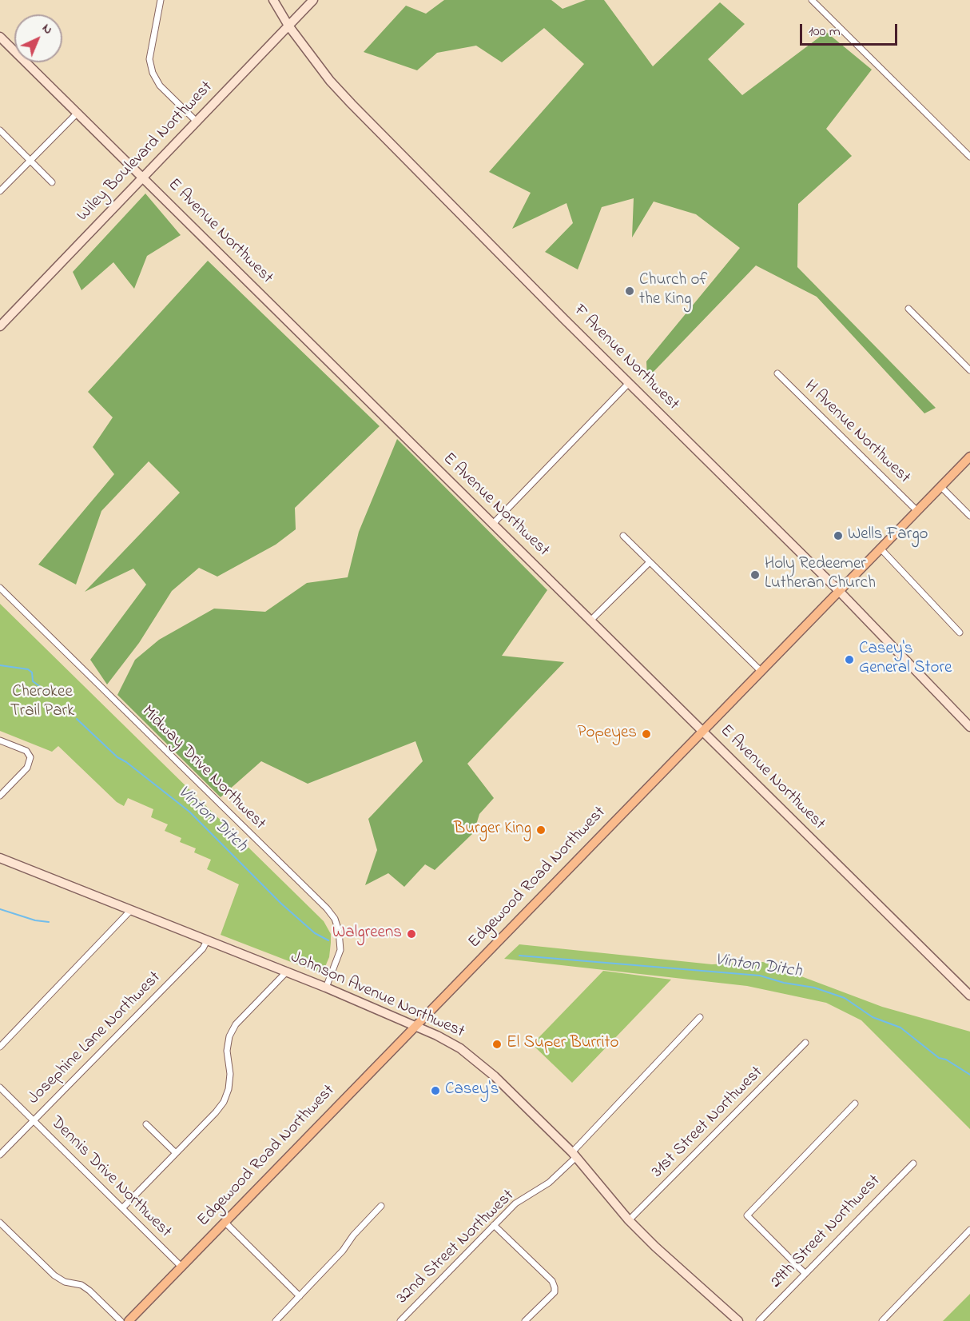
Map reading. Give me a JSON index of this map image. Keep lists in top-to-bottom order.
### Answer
{
  "streets": {
    "main road": ["Edgewood Road Northwest"],
    "street": [
      "Wiley Boulevard Northwest",
      "E Avenue Northwest",
      "F Avenue Northwest",
      "H Avenue Northwest",
      "Midway Drive Northwest",
      "Johnson Avenue Northwest",
      "Josephine Lane Northwest",
      "31st Street Northwest",
      "Dennis Drive Northwest",
      "29th Street Northwest",
      "32nd Street Northwest"
    ]
  },
  "crossings": [
    ["Wiley Boulevard Northwest", "E Avenue Northwest"],
    ["Wiley Boulevard Northwest", "F Avenue Northwest"],
    ["E Avenue Northwest", "Edgewood Road Northwest"],
    ["F Avenue Northwest", "Edgewood Road Northwest"],
    ["H Avenue Northwest", "Edgewood Road Northwest"],
    ["Midway Drive Northwest", "Johnson Avenue Northwest"],
    ["Edgewood Road Northwest", "Johnson Avenue Northwest"],
    ["Edgewood Road Northwest", "Dennis Drive Northwest"],
    ["Johnson Avenue Northwest", "Josephine Lane Northwest"],
    ["Johnson Avenue Northwest", "31st Street Northwest"],
    ["Johnson Avenue Northwest", "32nd Street Northwest"],
    ["Josephine Lane Northwest", "Dennis Drive Northwest"]
  ],
  "water": ["Vinton Ditch"],
  "parks": ["Cherokee Trail Park"],
  "places": [
    "Church of the King",
    "Wells Fargo",
    "Holy Redeemer Lutheran Church",
    "Casey's General Store",
    "Popeyes",
    "Burger King",
    "Walgreens",
    "El Super Burrito",
    "Casey's"
  ],
  "scale_bar": "100 m",
  "north": "top right"
}
